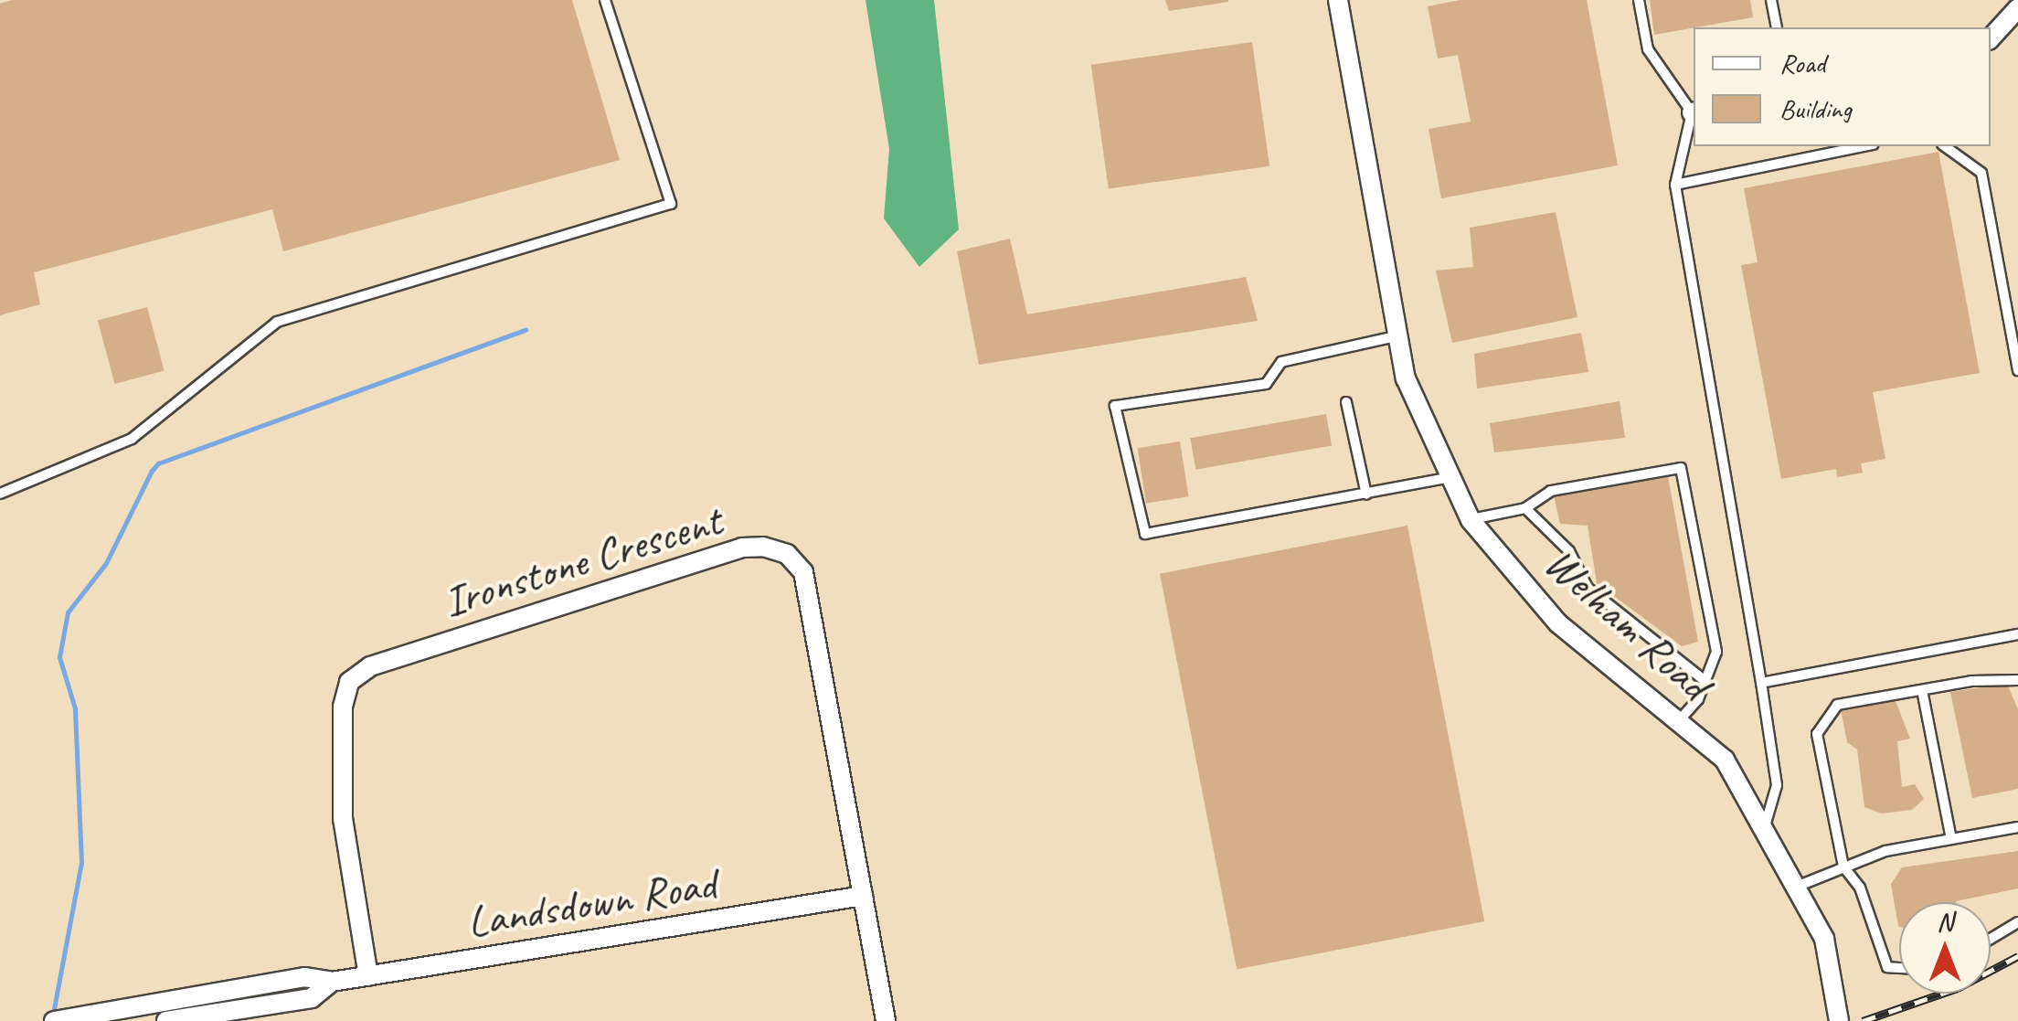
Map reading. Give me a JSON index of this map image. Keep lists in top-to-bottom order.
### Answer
{
  "streets": {
    "street": ["Ironstone Crescent", "Welham Road", "Landsdown Road"]
  },
  "crossings": [
    ["Ironstone Crescent", "Landsdown Road"]
  ],
  "legend": ["Road", "Building"],
  "north": "top"
}
